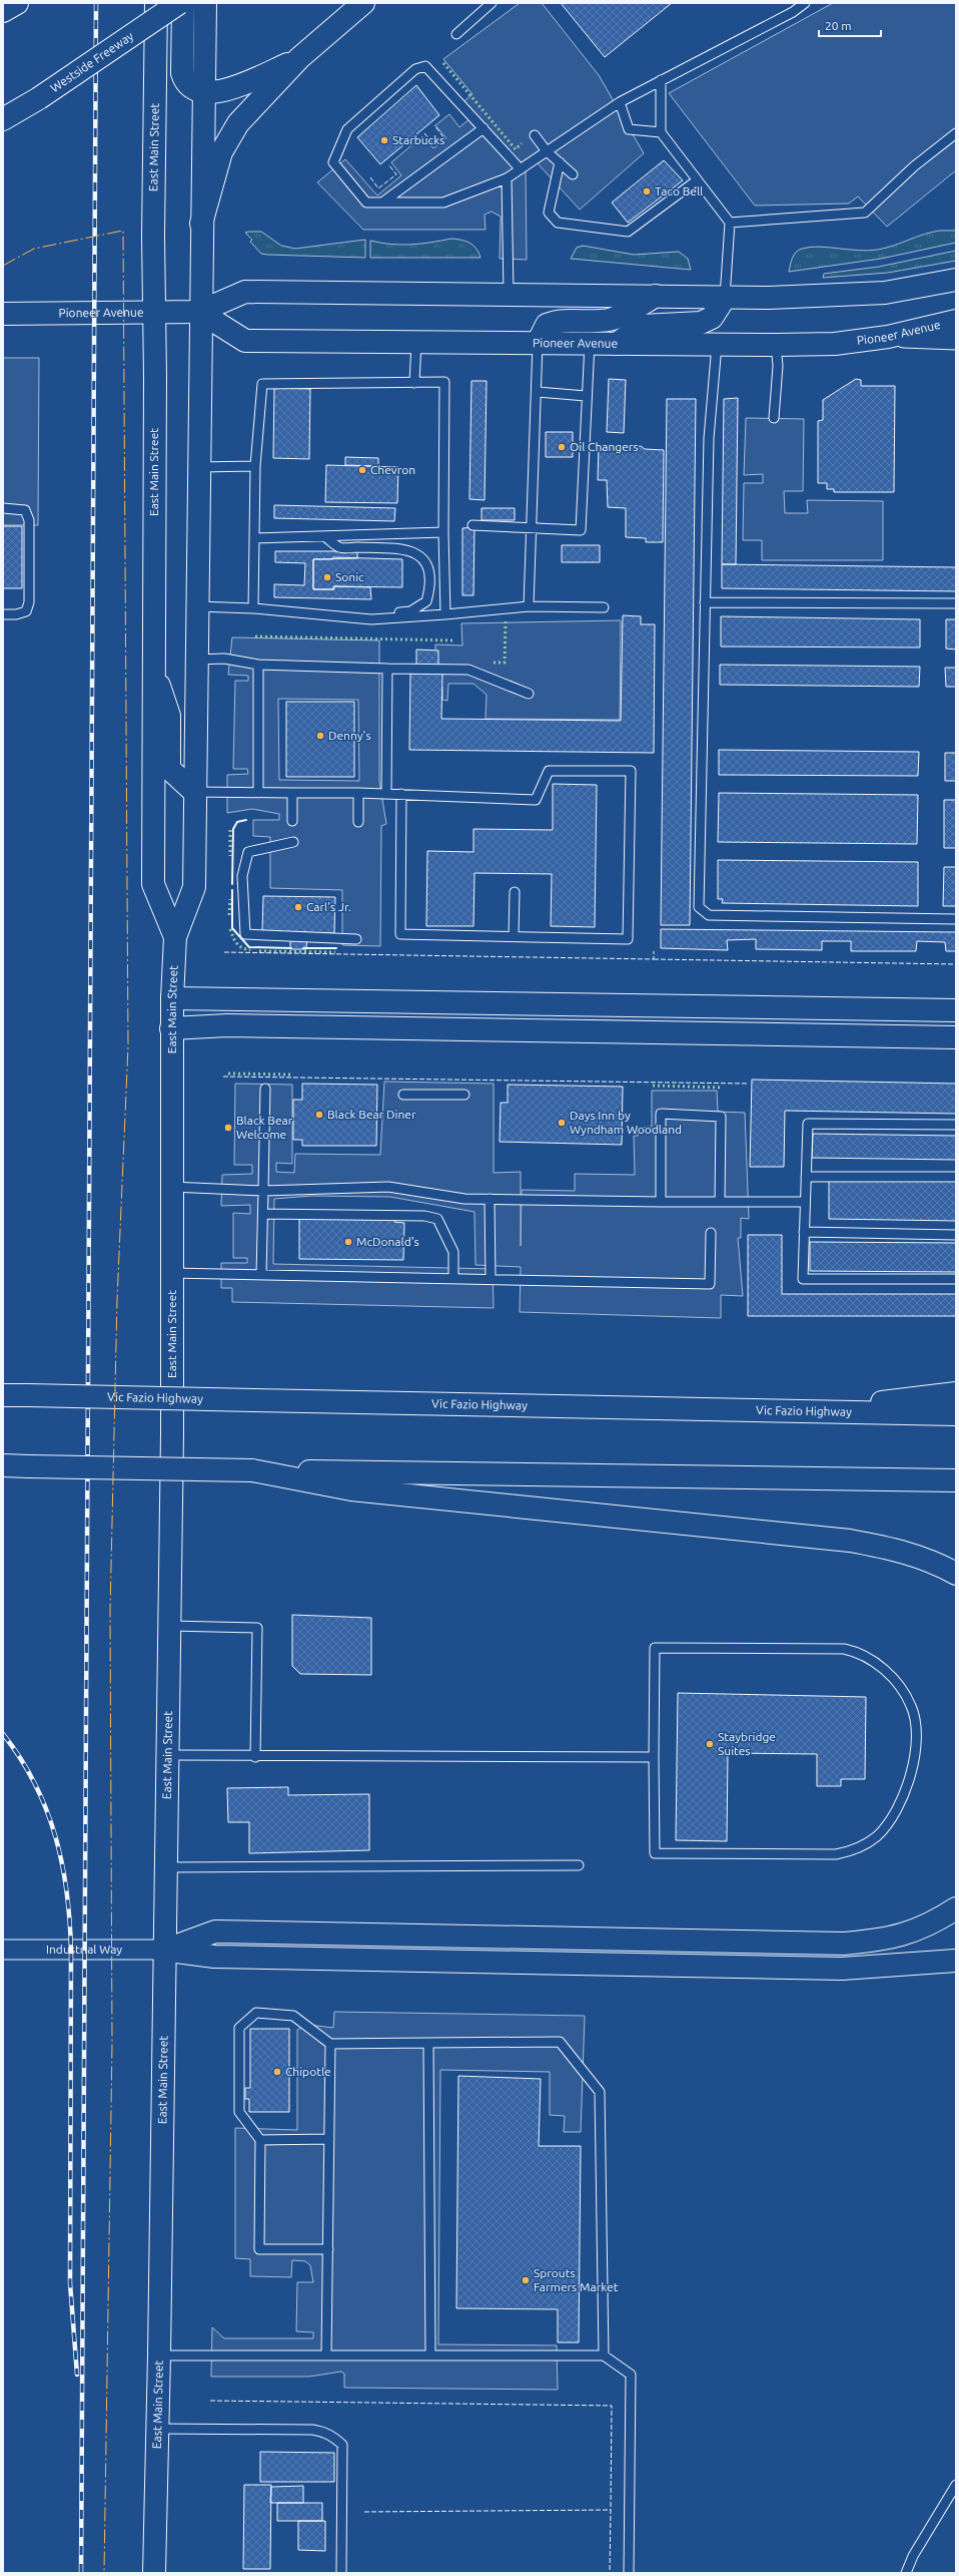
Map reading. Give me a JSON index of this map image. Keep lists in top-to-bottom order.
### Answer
{
  "streets": {
    "main road": [
      "Westside Freeway",
      "East Main Street",
      "Pioneer Avenue",
      "Vic Fazio Highway"
    ],
    "street": ["Industrial Way"]
  },
  "crossings": [
    ["East Main Street", "Pioneer Avenue"],
    ["East Main Street", "Industrial Way"]
  ],
  "places": [
    "Starbucks",
    "Taco Bell",
    "Oil Changers",
    "Chevron",
    "Sonic",
    "Denny's",
    "Carl's Jr.",
    "Black Bear Diner",
    "Days Inn by Wyndham Woodland",
    "Black Bear Welcome",
    "McDonald's",
    "Staybridge Suites",
    "Chipotle",
    "Sprouts Farmers Market"
  ],
  "scale_bar": "20 m"
}
